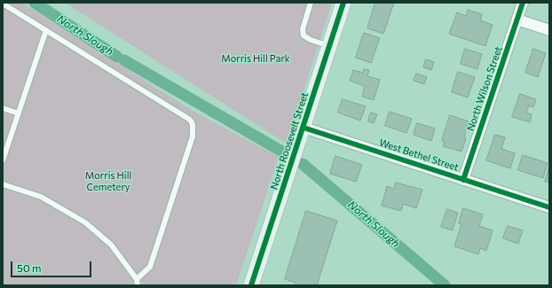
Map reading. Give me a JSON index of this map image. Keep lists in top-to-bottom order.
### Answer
{
  "streets": {
    "street": ["North Wilson Street", "North Roosevelt Street", "West Bethel Street"]
  },
  "crossings": [
    ["North Wilson Street", "West Bethel Street"],
    ["North Roosevelt Street", "West Bethel Street"]
  ],
  "water": ["North Slough"],
  "parks": ["Morris Hill Park", "Morris Hill Cemetery"],
  "scale_bar": "50 m"
}
